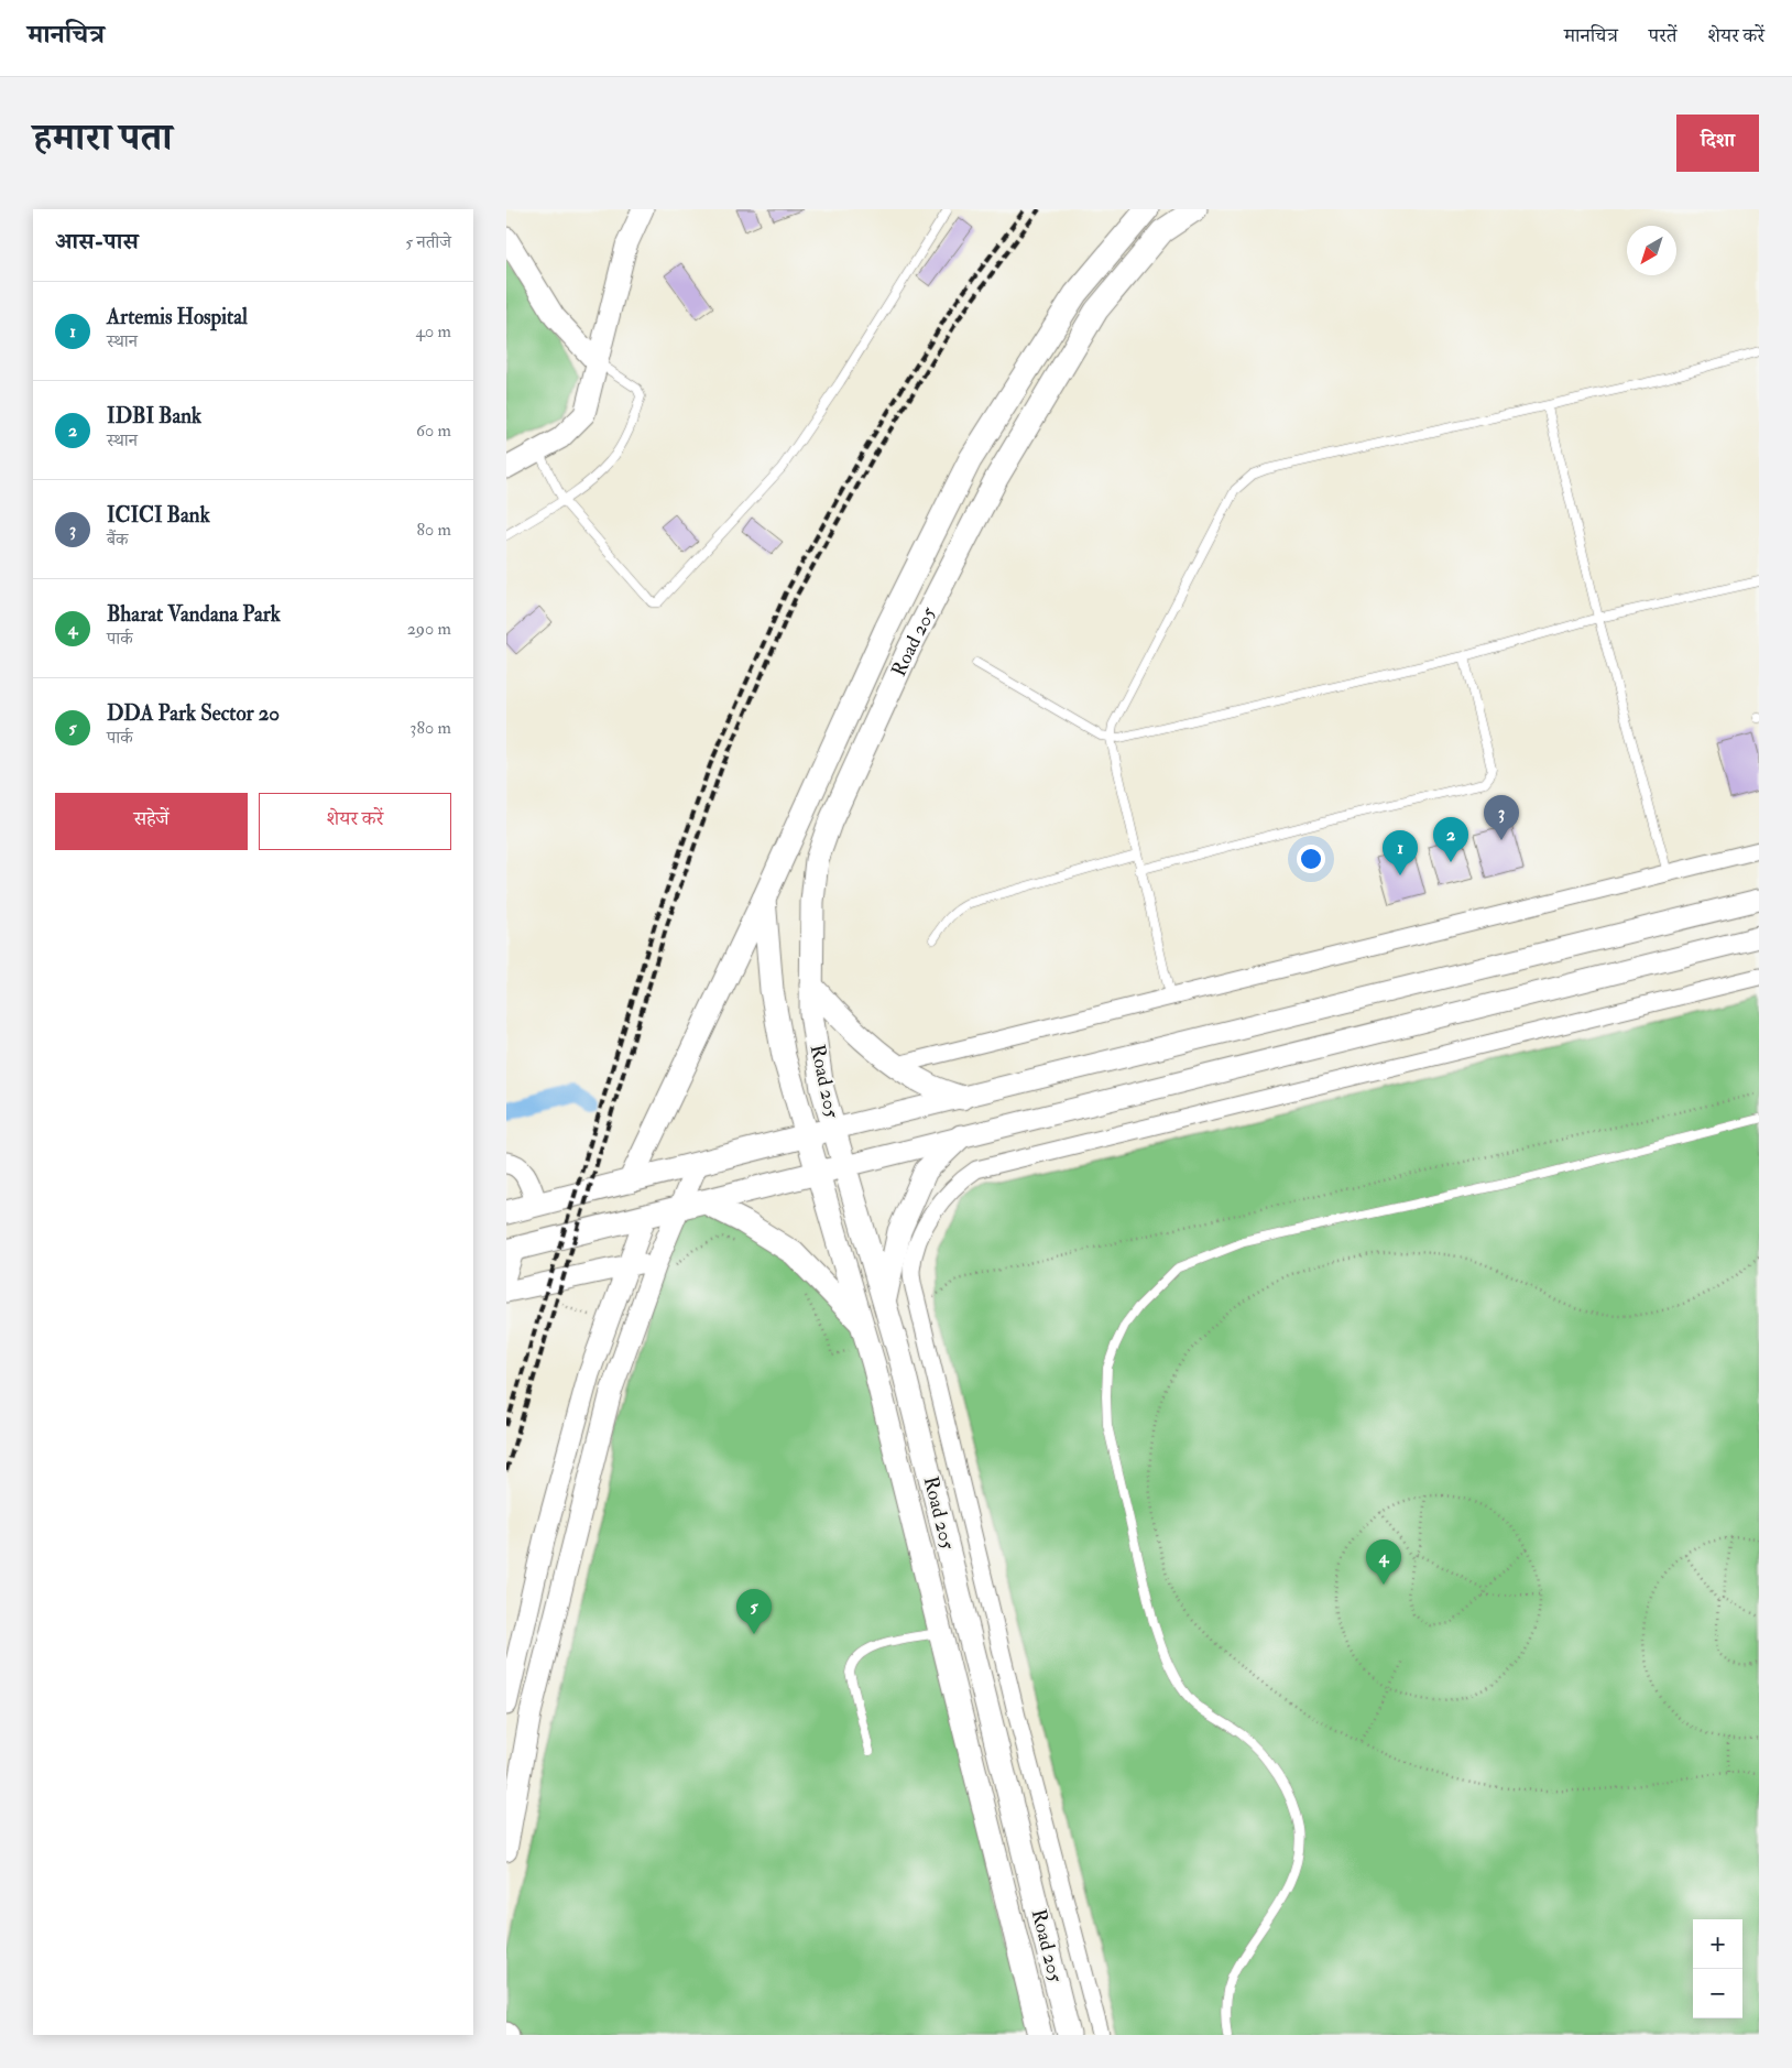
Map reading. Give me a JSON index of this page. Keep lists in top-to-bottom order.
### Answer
{
  "streets": {
    "main road": ["Road 205"]
  },
  "north": "bottom left",
  "page": {
    "header": "मानचित्र",
    "nav": ["मानचित्र", "परतें", "शेयर करें"],
    "title": "हमारा पता",
    "buttons": [
      "दिशा",
      ["सहेजें", "शेयर करें"]
    ],
    "heading": ["आस-पास", "5 नतीजे"],
    "list": [
      {
        "mark": "1",
        "name": "Artemis Hospital",
        "note": "स्थान",
        "value": "40 m"
      },
      {
        "mark": "2",
        "name": "IDBI Bank",
        "note": "स्थान",
        "value": "60 m"
      },
      {
        "mark": "3",
        "name": "ICICI Bank",
        "note": "बैंक",
        "value": "80 m"
      },
      {
        "mark": "4",
        "name": "Bharat Vandana Park",
        "note": "पार्क",
        "value": "290 m"
      },
      {
        "mark": "5",
        "name": "DDA Park Sector 20",
        "note": "पार्क",
        "value": "380 m"
      }
    ],
    "pins": [
      "3",
      "2",
      "1",
      "4",
      "5"
    ],
    "map_buttons": ["+", "−"]
  }
}
